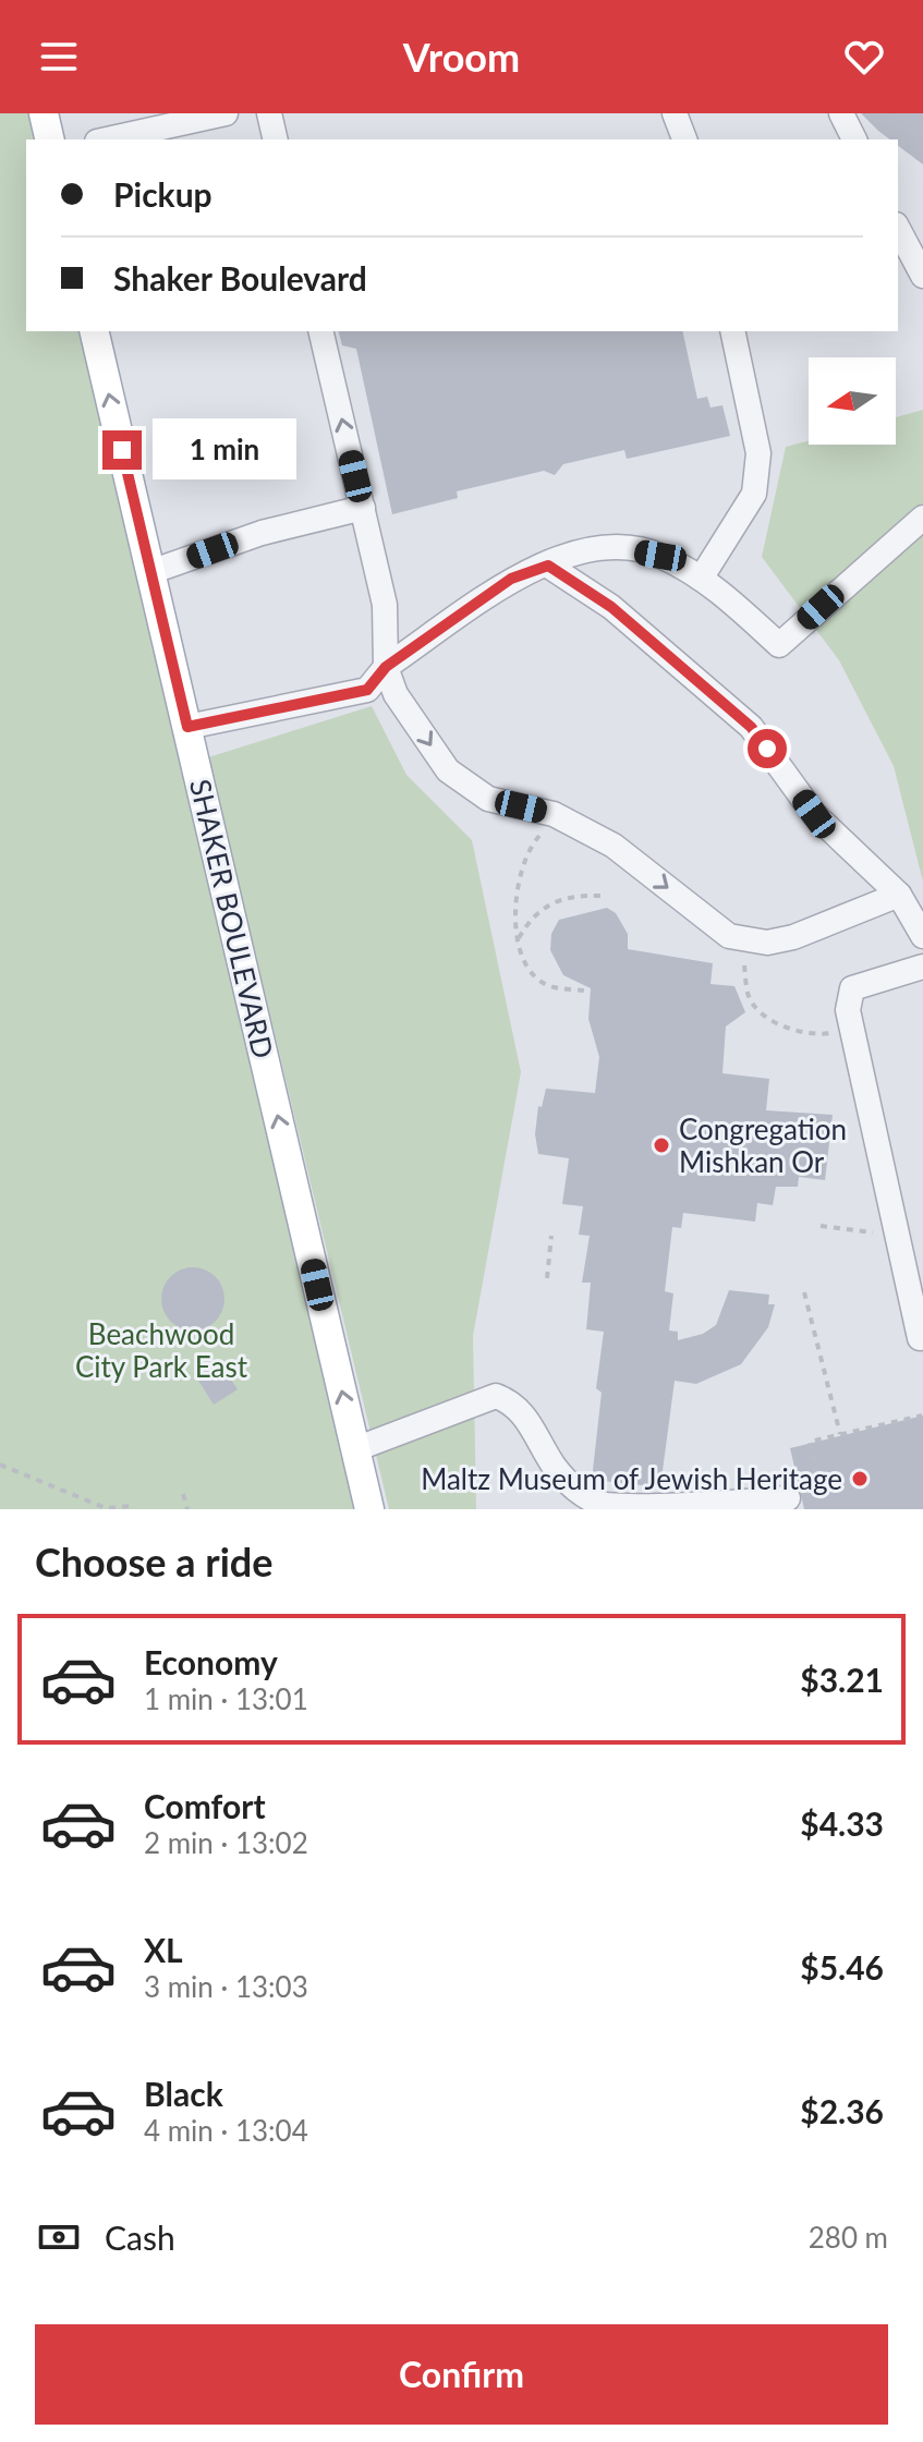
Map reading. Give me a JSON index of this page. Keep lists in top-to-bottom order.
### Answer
{
  "streets": {
    "main road": ["SHAKER BOULEVARD"]
  },
  "one_way": ["SHAKER BOULEVARD"],
  "parks": ["Beachwood City Park East"],
  "places": ["Congregation Mishkan Or", "Maltz Museum of Jewish Heritage"],
  "north": "left",
  "page": {
    "header": "Vroom",
    "banner": ["Pickup", "Shaker Boulevard"],
    "bubble": "1 min",
    "heading": "Choose a ride",
    "list": [
      {
        "name": "Economy",
        "note": "1 min · 13:01",
        "value": "$3.21"
      },
      {
        "name": "Comfort",
        "note": "2 min · 13:02",
        "value": "$4.33"
      },
      {
        "name": "XL",
        "note": "3 min · 13:03",
        "value": "$5.46"
      },
      {
        "name": "Black",
        "note": "4 min · 13:04",
        "value": "$2.36"
      }
    ],
    "pay": ["Cash", "280 m"],
    "buttons": "Confirm"
  }
}
